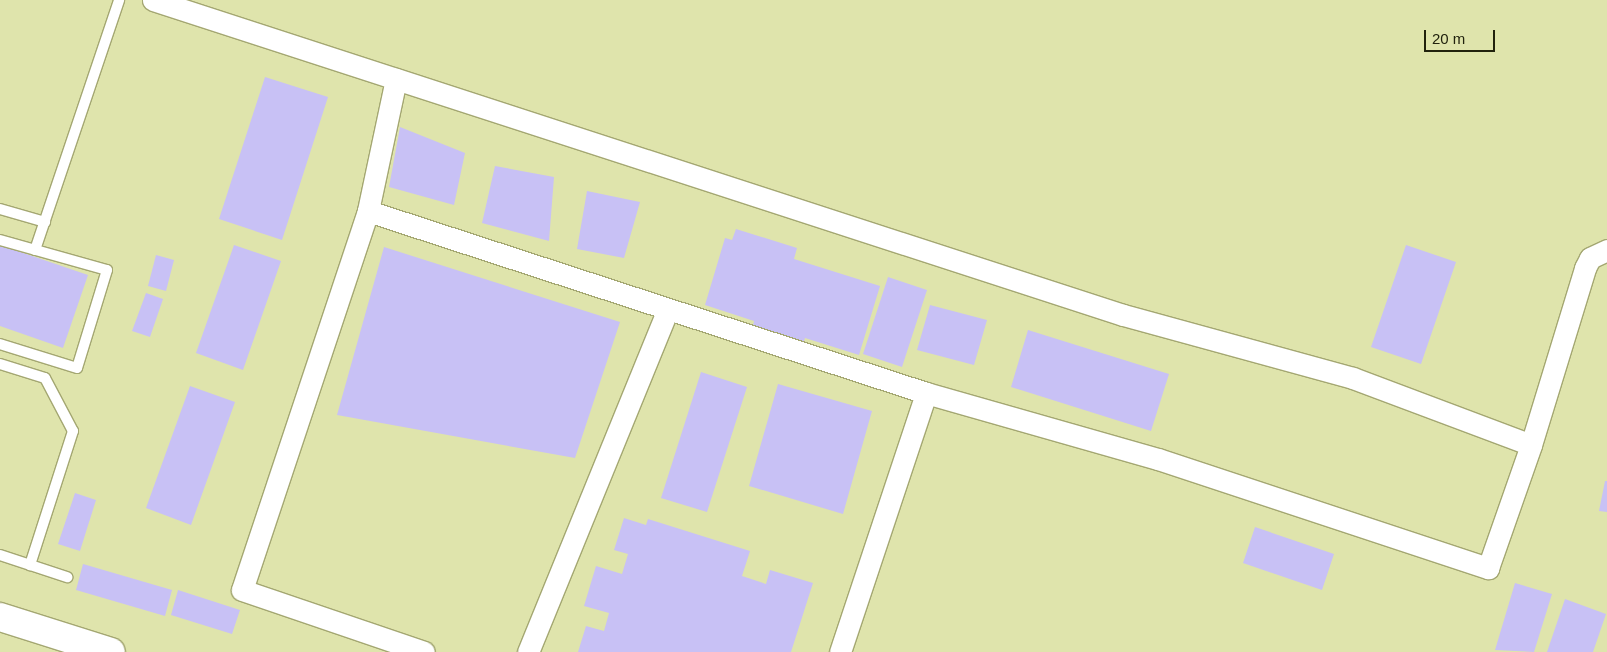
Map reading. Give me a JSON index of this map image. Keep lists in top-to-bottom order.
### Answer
{
  "scale_bar": "20 m"
}
